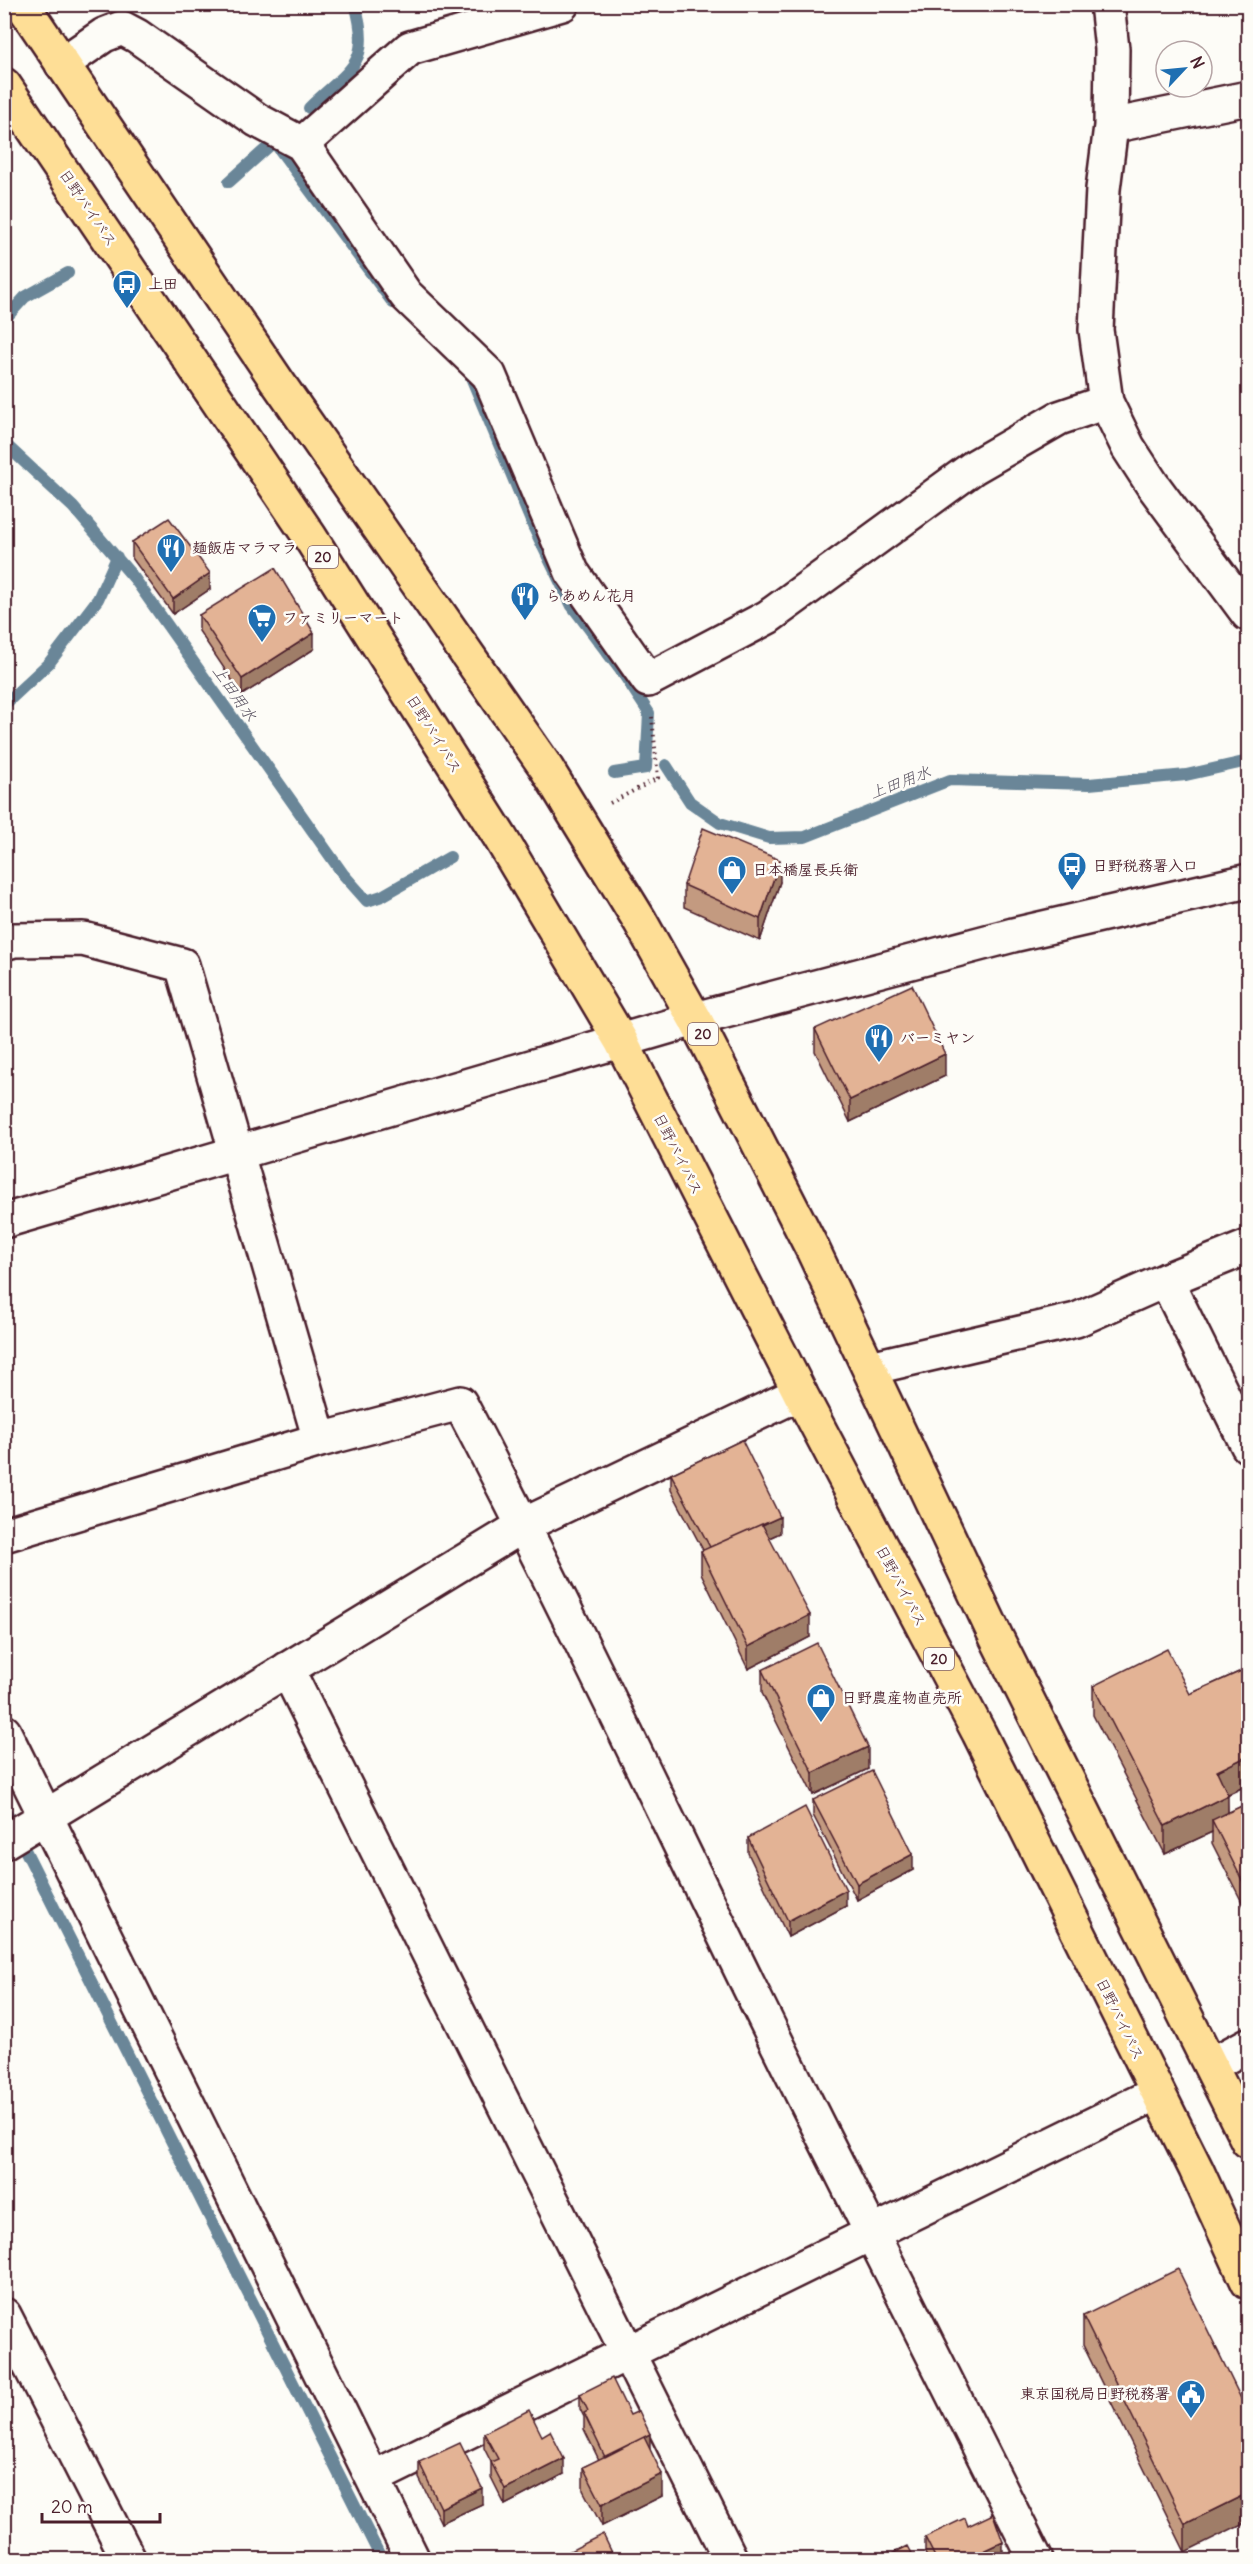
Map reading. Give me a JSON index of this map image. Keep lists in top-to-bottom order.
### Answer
{
  "streets": {
    "highway": ["日野バイパス", "20"]
  },
  "water": ["上田用水"],
  "places": {
    "bus stop": ["上田", "日野税務署入口"],
    "restaurant": ["麺飯店マラマラ", "らあめん花月", "バーミヤン"],
    "supermarket": ["ファミリーマート"],
    "shop": ["日本橋屋長兵衛", "日野農産物直売所"],
    "public building": ["東京国税局日野税務署"]
  },
  "scale_bar": "20 m",
  "north": "top right"
}
